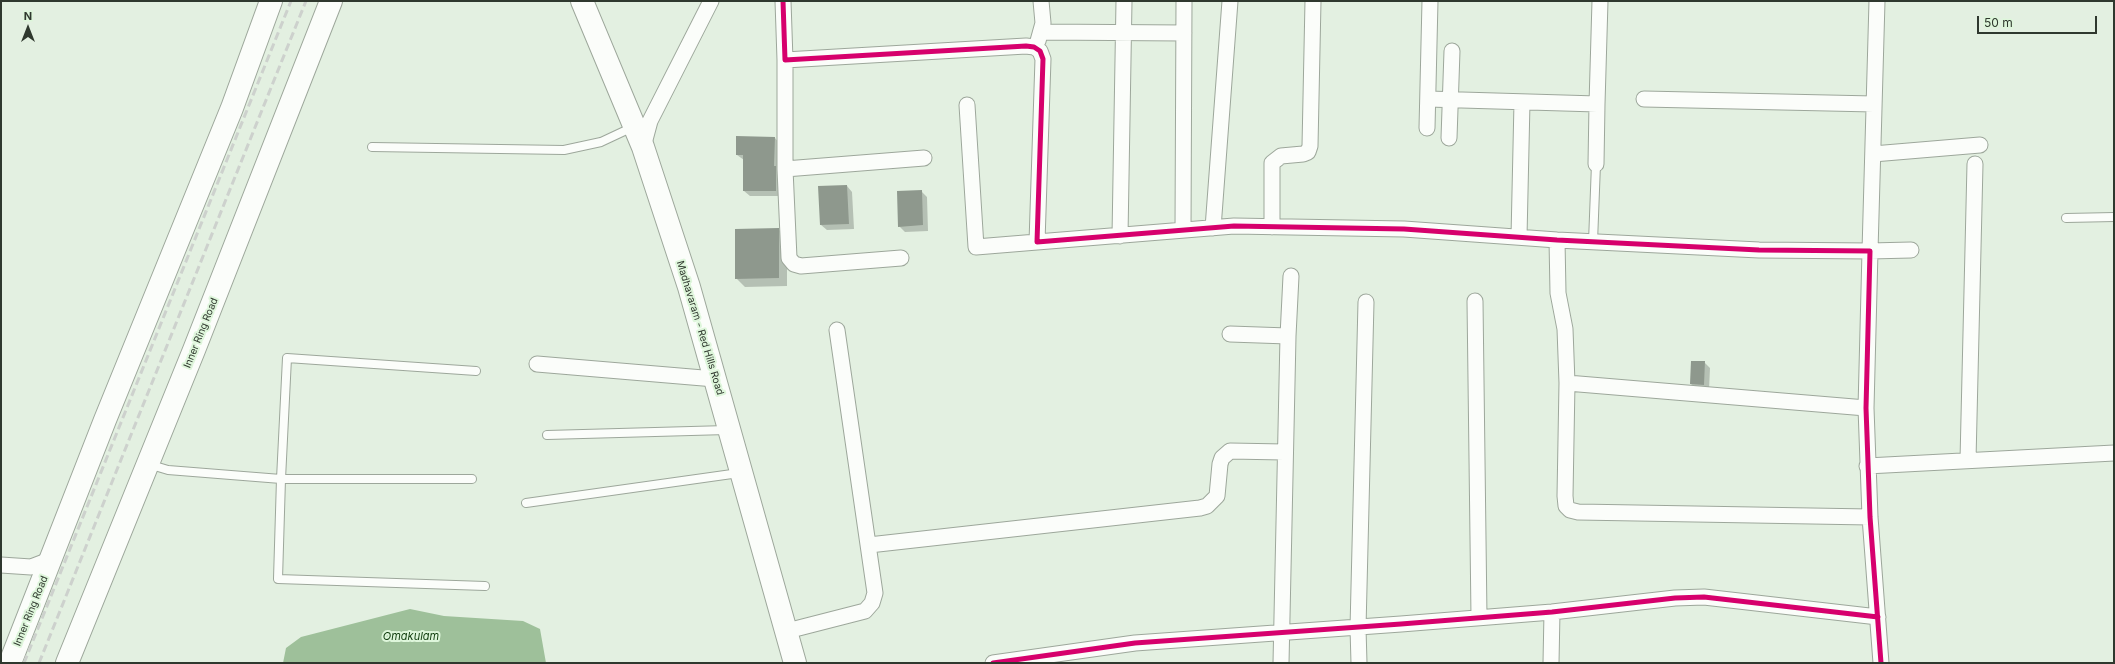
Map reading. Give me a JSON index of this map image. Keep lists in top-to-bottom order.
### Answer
{
  "streets": {
    "main road": ["Madhavaram - Red Hills Road", "Inner Ring Road"]
  },
  "water": ["Omakulam"],
  "scale_bar": "50 m",
  "north": "top"
}
